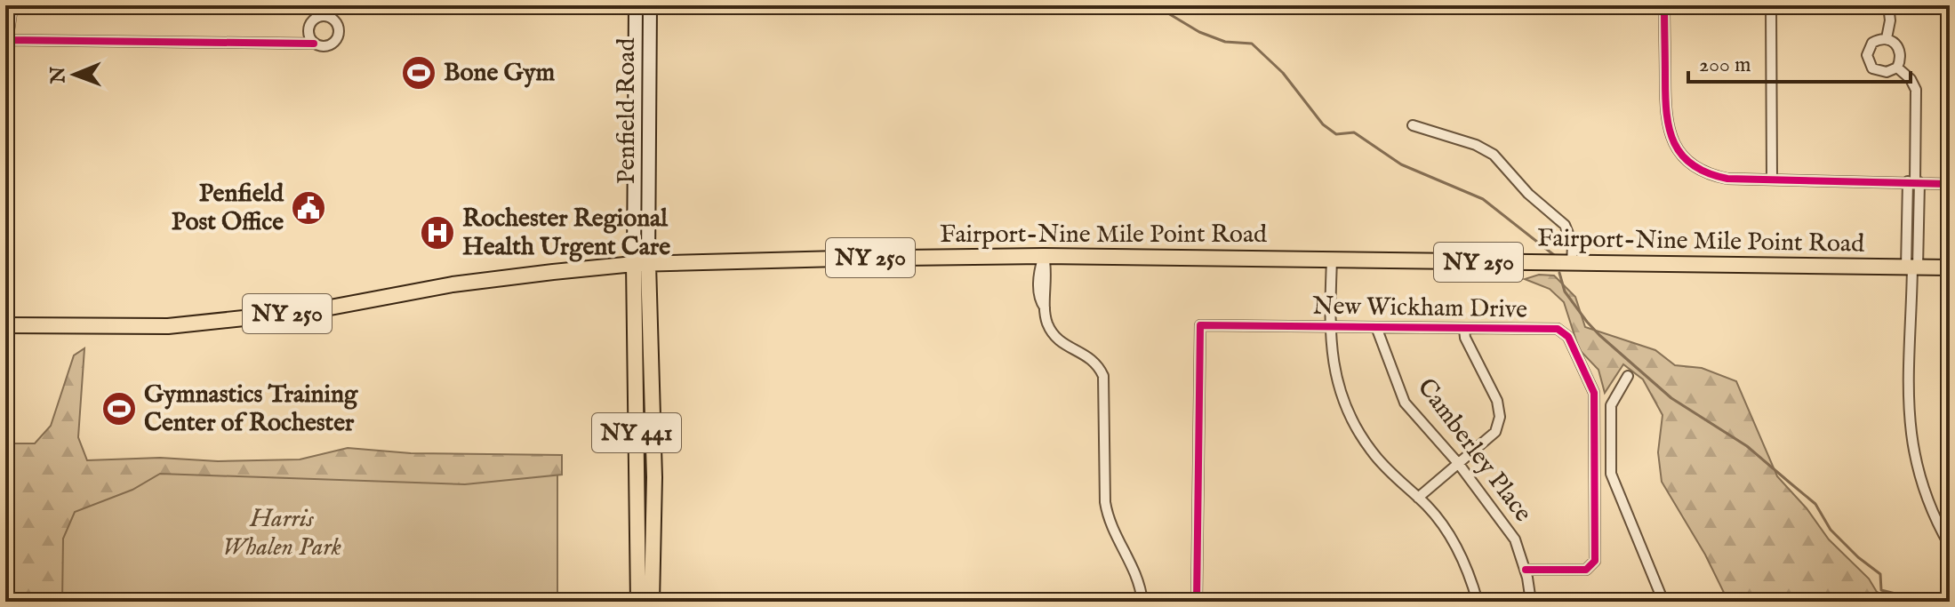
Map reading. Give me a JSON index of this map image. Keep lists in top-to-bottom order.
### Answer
{
  "streets": {
    "main road": [
      "Penfield Road",
      "Fairport-Nine Mile Point Road",
      "NY 250",
      "NY 441"
    ],
    "street": ["New Wickham Drive", "Camberley Place"]
  },
  "crossings": [
    ["Penfield Road", "Fairport-Nine Mile Point Road"],
    ["Fairport-Nine Mile Point Road", "New Wickham Drive"],
    ["New Wickham Drive", "Camberley Place"]
  ],
  "parks": ["Harris Whalen Park"],
  "places": {
    "sports": ["Bone Gym", "Gymnastics Training Center of Rochester"],
    "public building": ["Penfield Post Office"],
    "hospital": ["Rochester Regional Health Urgent Care"]
  },
  "scale_bar": "200 m",
  "north": "left"
}
